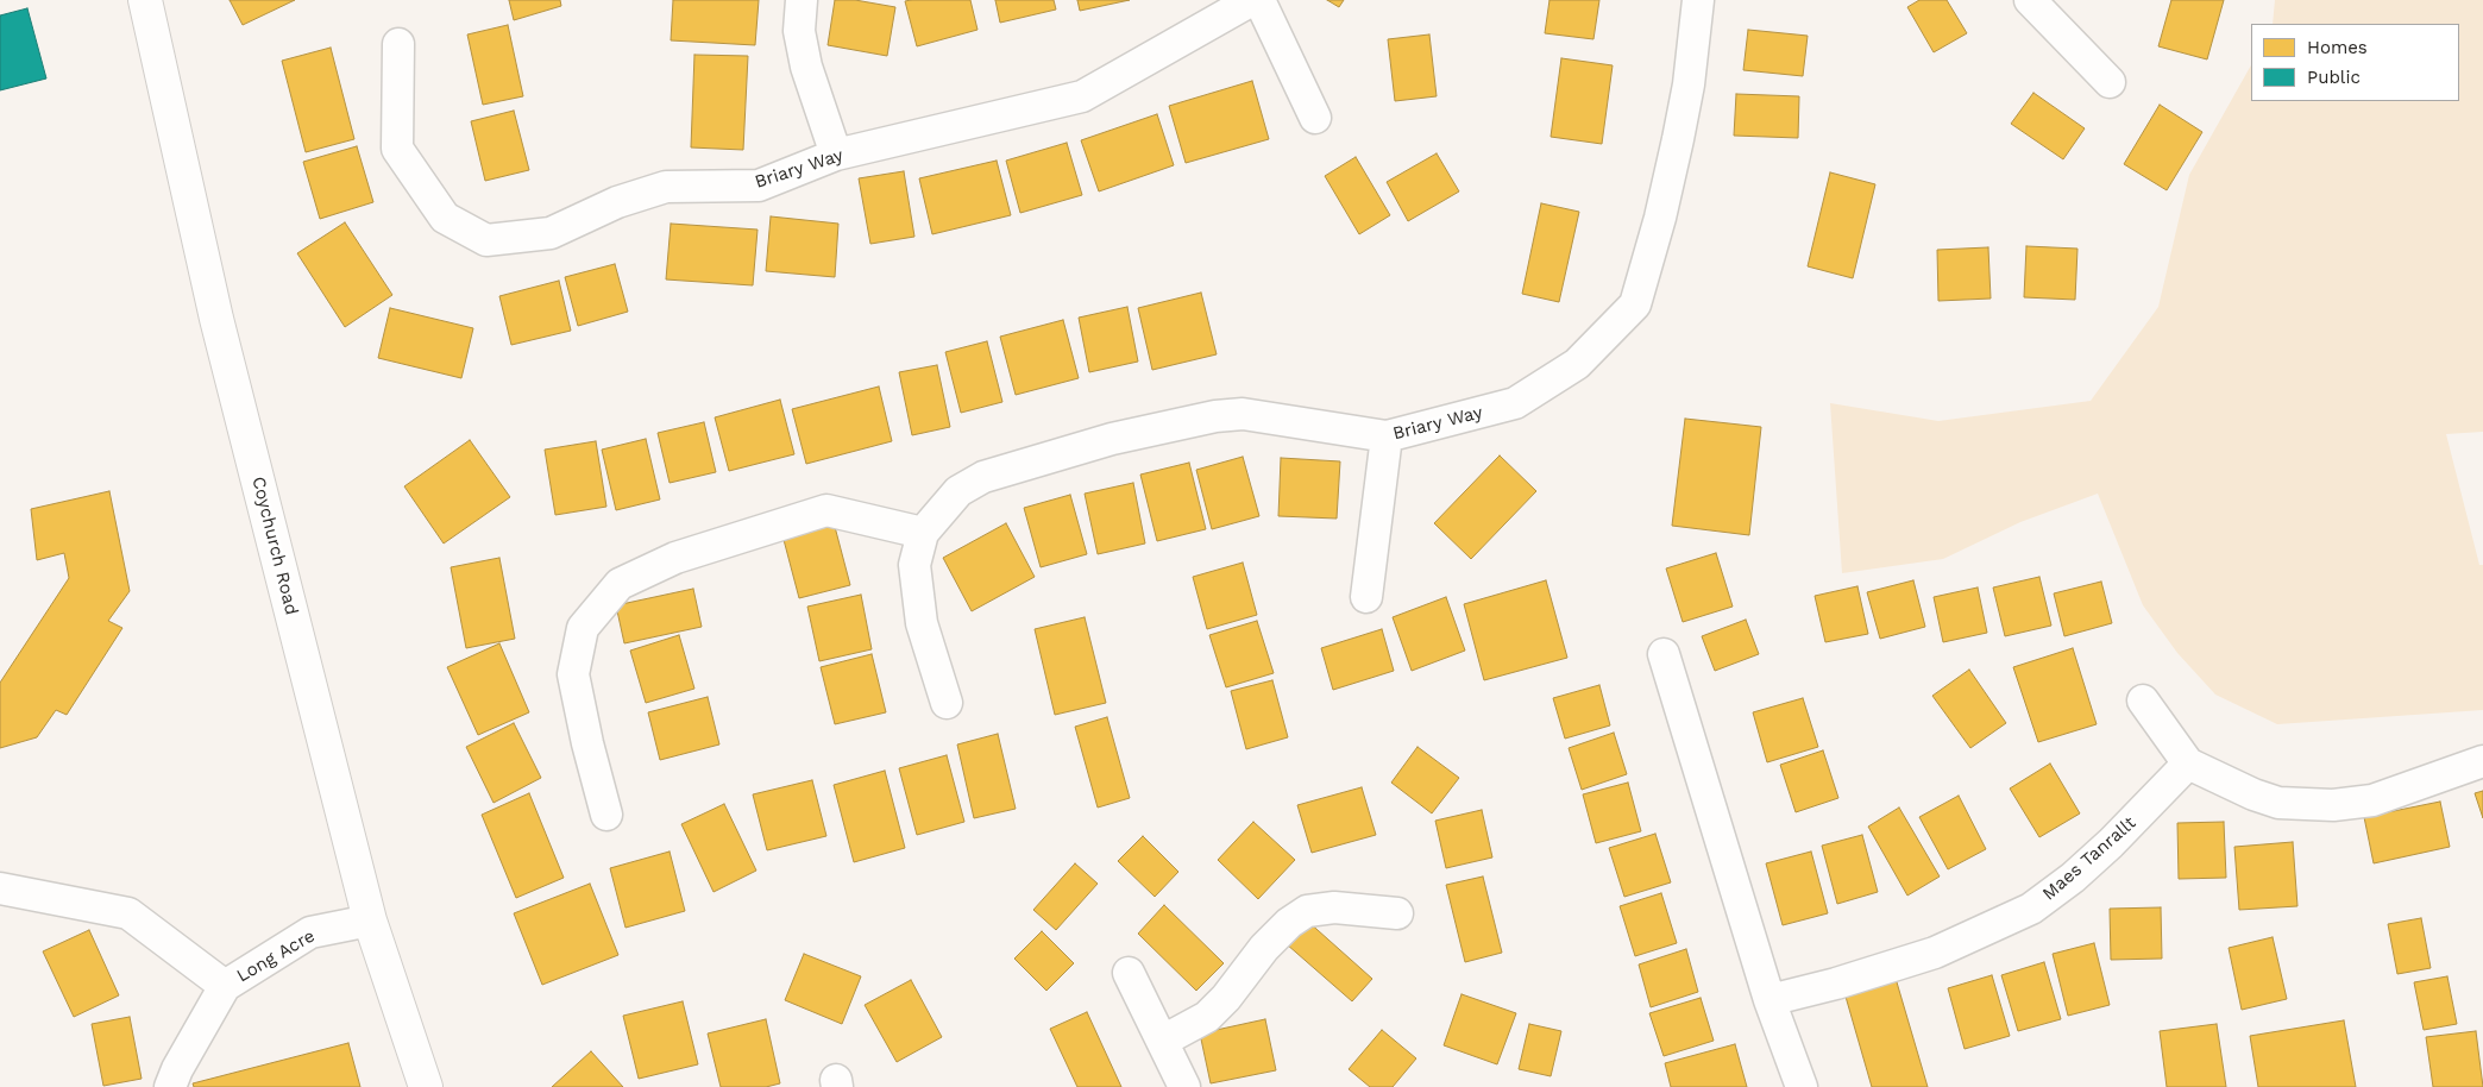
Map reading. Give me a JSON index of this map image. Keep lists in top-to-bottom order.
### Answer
{
  "streets": {
    "main road": ["Coychurch Road"],
    "street": ["Briary Way", "Maes Tanrallt", "Long Acre"]
  },
  "crossings": [
    ["Coychurch Road", "Long Acre"]
  ],
  "legend": ["Homes", "Public"]
}
